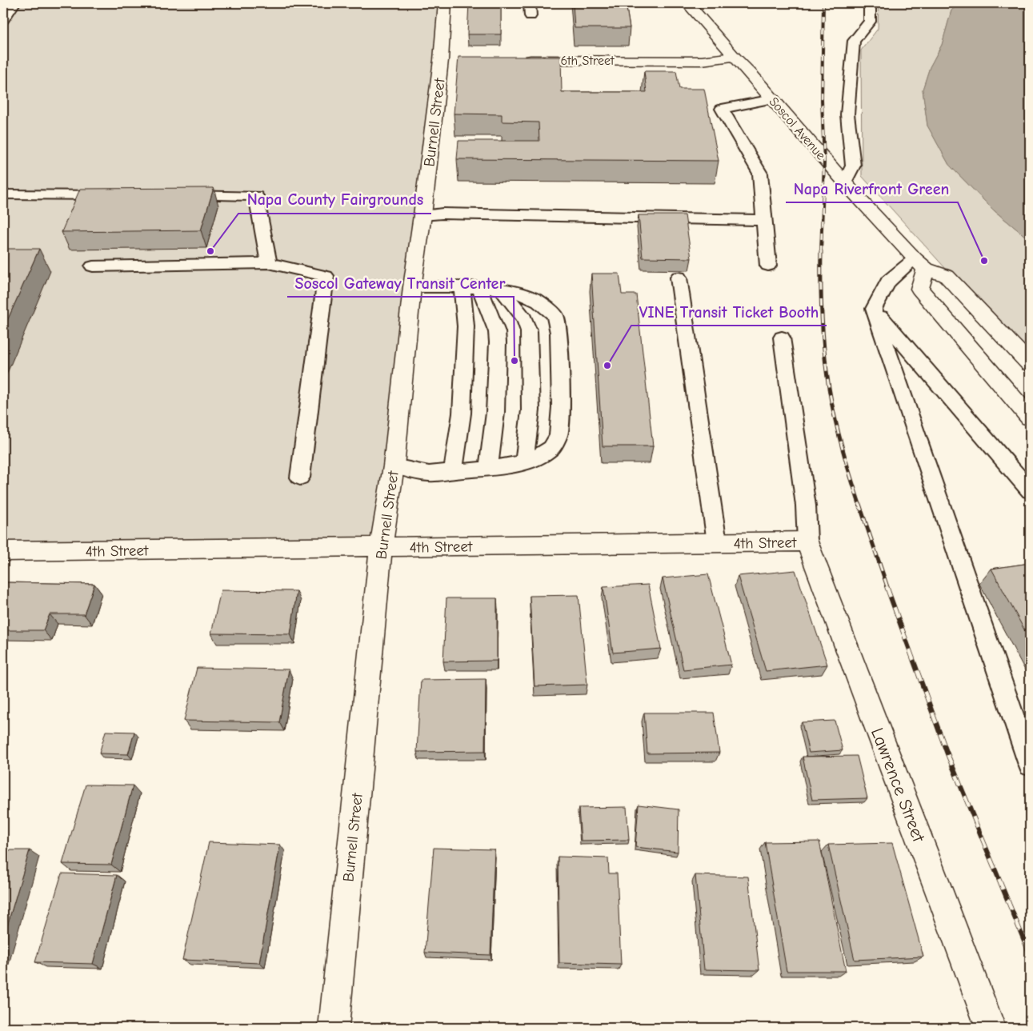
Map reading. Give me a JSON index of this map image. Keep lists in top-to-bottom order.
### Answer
{
  "streets": {
    "street": [
      "6th Street",
      "Burnell Street",
      "Soscol Avenue",
      "4th Street",
      "Lawrence Street"
    ]
  },
  "crossings": [
    ["6th Street", "Soscol Avenue"],
    ["Burnell Street", "4th Street"],
    ["4th Street", "Lawrence Street"]
  ],
  "places": [
    "Napa County Fairgrounds",
    "Napa Riverfront Green",
    "Soscol Gateway Transit Center",
    "VINE Transit Ticket Booth"
  ]
}
